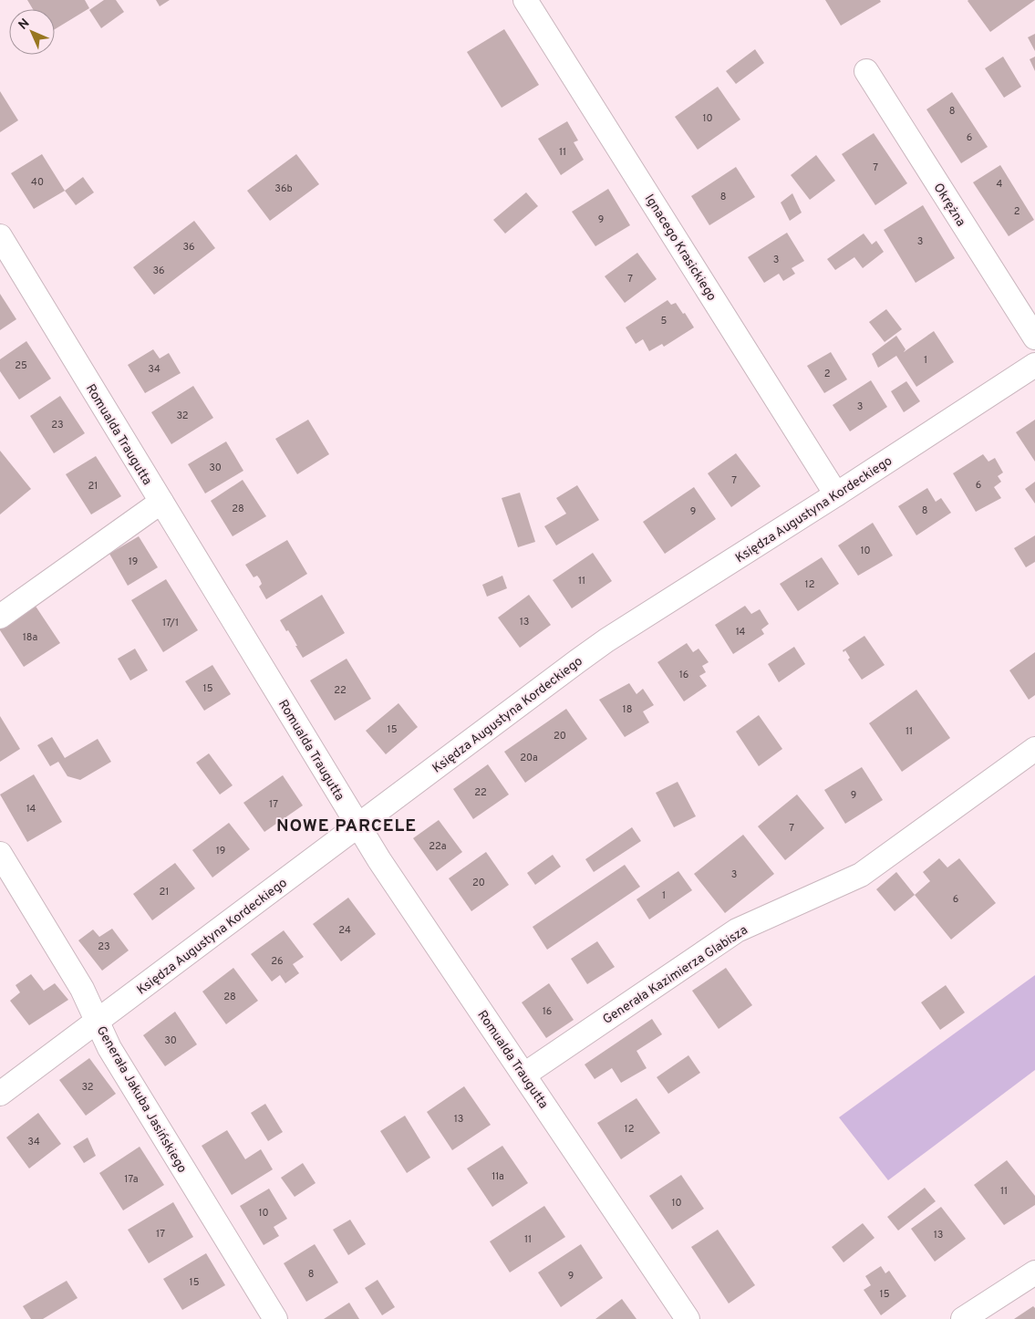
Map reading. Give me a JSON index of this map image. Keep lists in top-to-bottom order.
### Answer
{
  "streets": {
    "street": [
      "Okrężna",
      "Ignacego Krasickiego",
      "Romualda Traugutta",
      "Księdza Augustyna Kordeckiego",
      "Generała Kazimierza Glabisza",
      "Generała Jakuba Jasińskiego"
    ]
  },
  "crossings": [
    ["Ignacego Krasickiego", "Księdza Augustyna Kordeckiego"],
    ["Romualda Traugutta", "Księdza Augustyna Kordeckiego"],
    ["Romualda Traugutta", "Generała Kazimierza Glabisza"],
    ["Księdza Augustyna Kordeckiego", "Generała Jakuba Jasińskiego"]
  ],
  "districts": ["NOWE PARCELE"],
  "house_numbers": [
    "8",
    "10",
    "6",
    "11",
    "7",
    "40",
    "4",
    "36b",
    "8",
    "2",
    "9",
    "3",
    "36",
    "3",
    "36",
    "7",
    "5",
    "1",
    "25",
    "34",
    "2",
    "3",
    "32",
    "23",
    "30",
    "7",
    "6",
    "21",
    "28",
    "8",
    "9",
    "10",
    "19",
    "11",
    "12",
    "13",
    "17/1",
    "14",
    "18a",
    "16",
    "15",
    "22",
    "18",
    "15",
    "11",
    "20",
    "20a",
    "22",
    "9",
    "17",
    "14",
    "7",
    "22a",
    "19",
    "3",
    "20",
    "21",
    "1",
    "6",
    "24",
    "23",
    "26",
    "28",
    "16",
    "30",
    "32",
    "13",
    "12",
    "34",
    "11a",
    "17a",
    "11",
    "10",
    "10",
    "17",
    "13",
    "11",
    "8",
    "9",
    "15",
    "15"
  ],
  "north": "top left"
}
